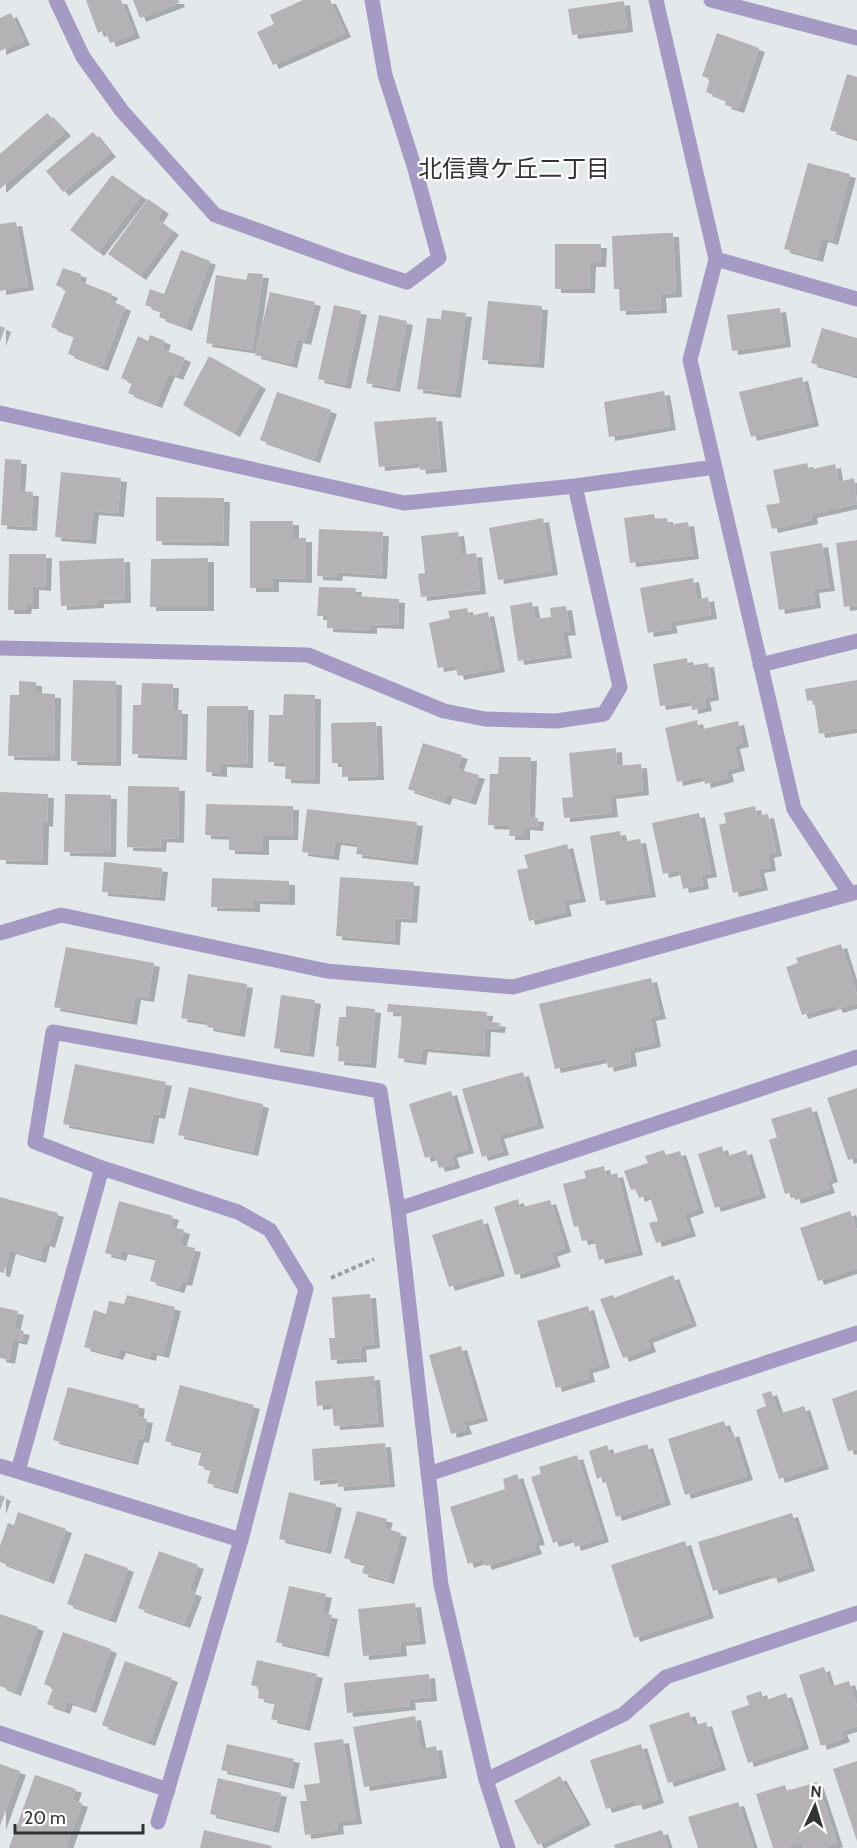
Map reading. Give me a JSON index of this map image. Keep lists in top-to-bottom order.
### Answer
{
  "districts": ["北信貴ケ丘二丁目"],
  "scale_bar": "20 m",
  "north": "top"
}
